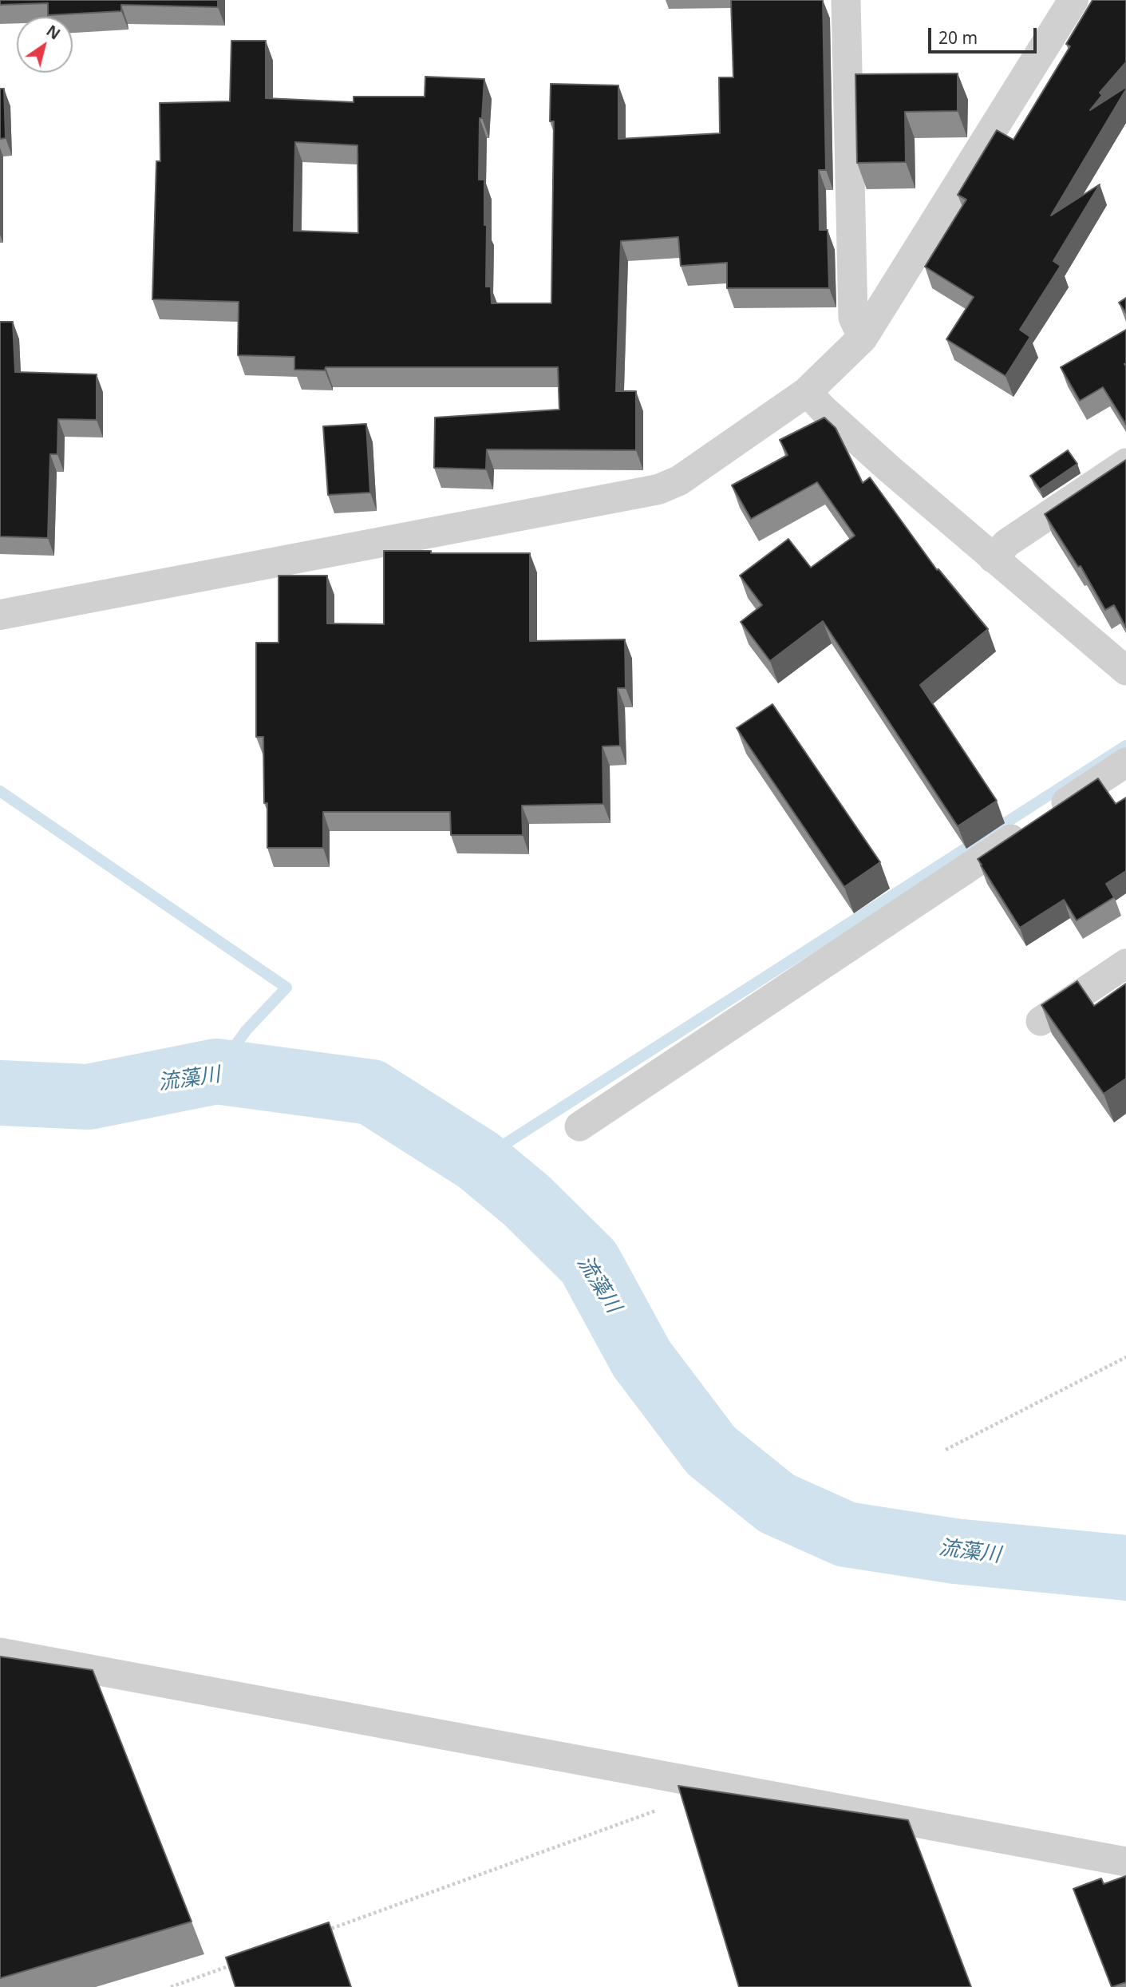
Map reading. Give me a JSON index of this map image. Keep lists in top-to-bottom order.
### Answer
{
  "water": ["流藻川"],
  "scale_bar": "20 m",
  "north": "top right"
}
